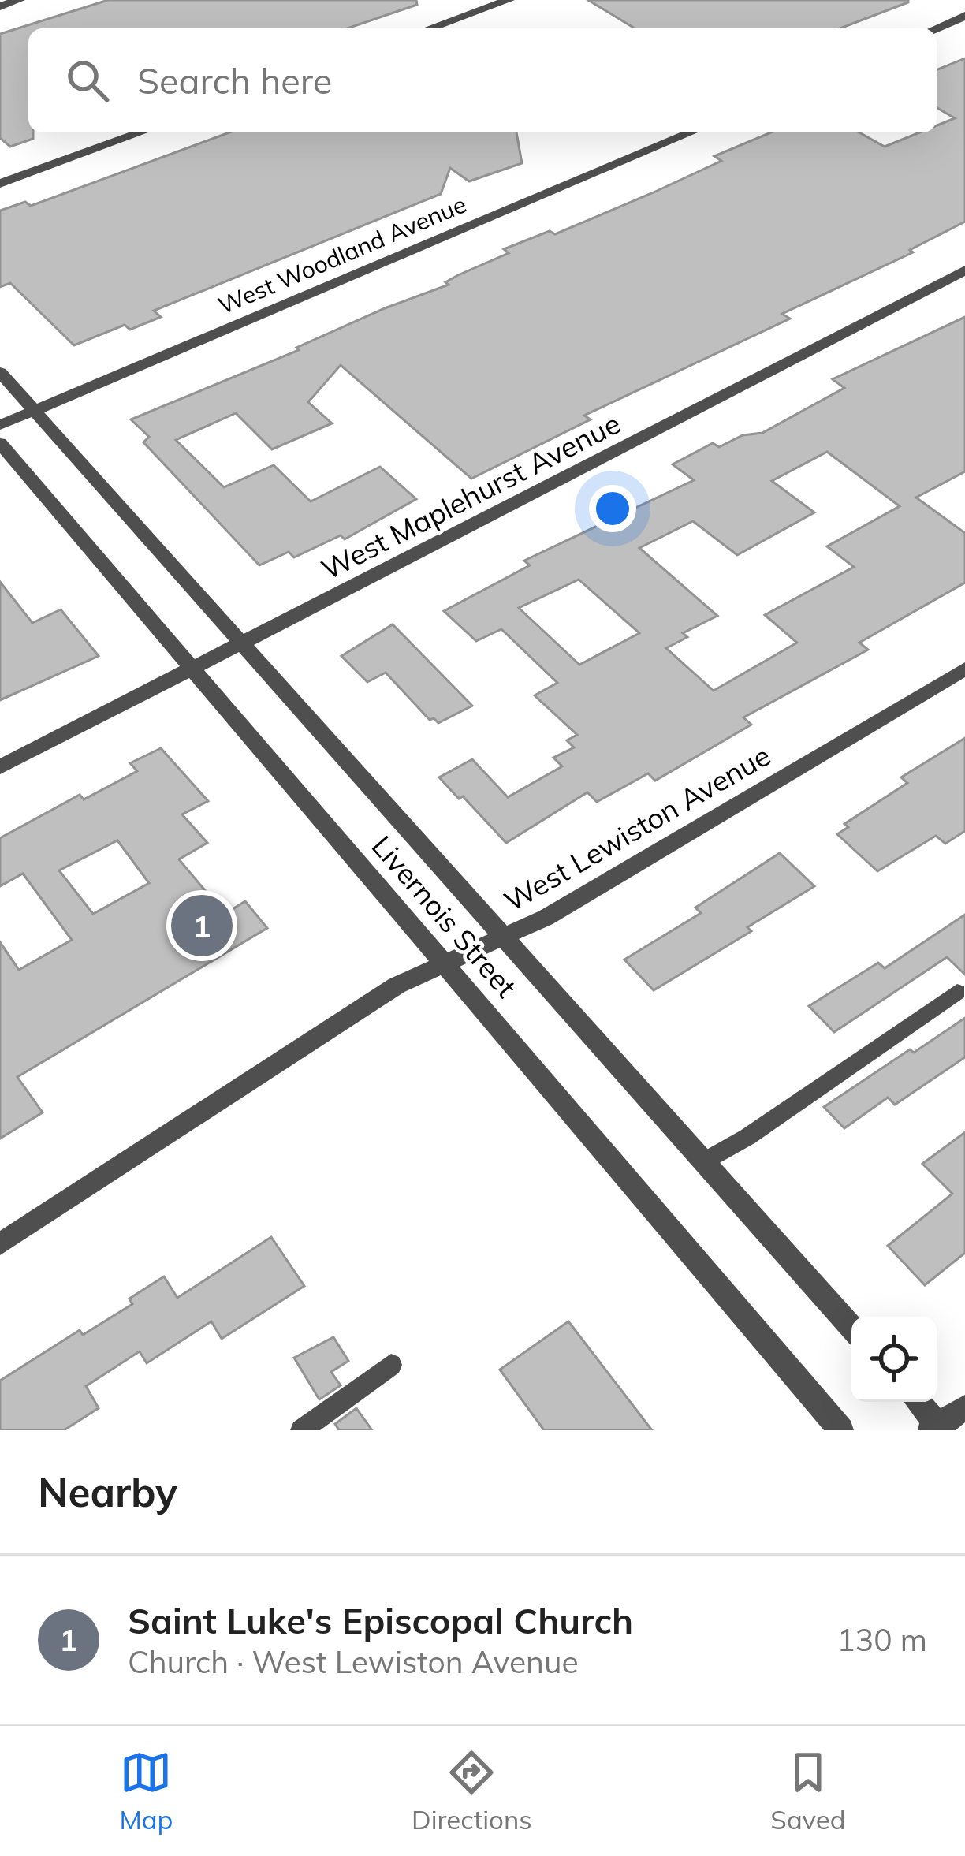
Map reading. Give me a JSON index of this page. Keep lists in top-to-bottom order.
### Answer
{
  "streets": {
    "street": [
      "West Woodland Avenue",
      "West Maplehurst Avenue",
      "West Lewiston Avenue",
      "Livernois Street"
    ]
  },
  "crossings": [
    ["West Woodland Avenue", "Livernois Street"],
    ["West Maplehurst Avenue", "Livernois Street"],
    ["West Lewiston Avenue", "Livernois Street"]
  ],
  "page": {
    "search": "Search here",
    "pins": "1",
    "heading": "Nearby",
    "list": [
      {
        "mark": "1",
        "name": "Saint Luke's Episcopal Church",
        "note": "Church · West Lewiston Avenue",
        "value": "130 m"
      }
    ],
    "nav": ["Map", "Directions", "Saved"]
  }
}
